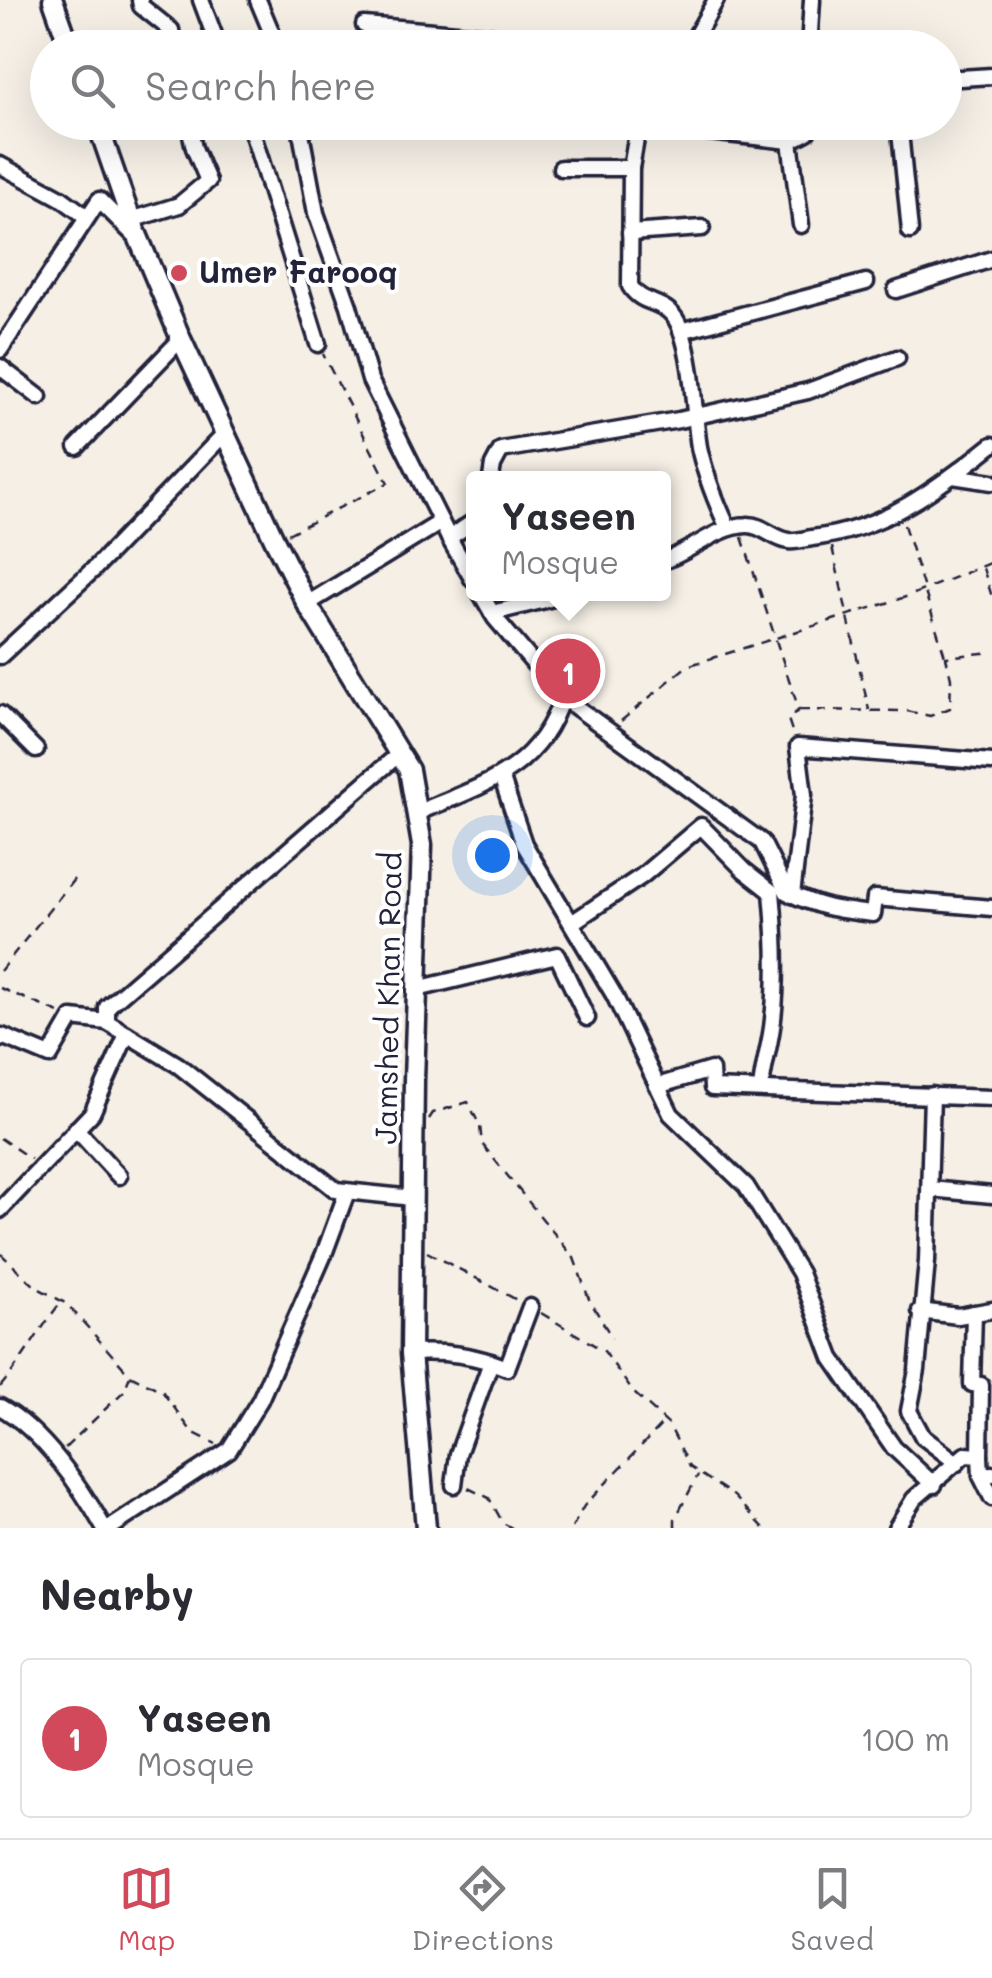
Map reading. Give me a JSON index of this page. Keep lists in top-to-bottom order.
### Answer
{
  "streets": {
    "street": ["Jamshed Khan Road"]
  },
  "places": ["Umer Farooq"],
  "page": {
    "search": "Search here",
    "popup": ["Yaseen", "Mosque"],
    "pins": "1",
    "heading": "Nearby",
    "list": [
      {
        "mark": "1",
        "name": "Yaseen",
        "note": "Mosque",
        "value": "100 m"
      }
    ],
    "nav": ["Map", "Directions", "Saved"]
  }
}
